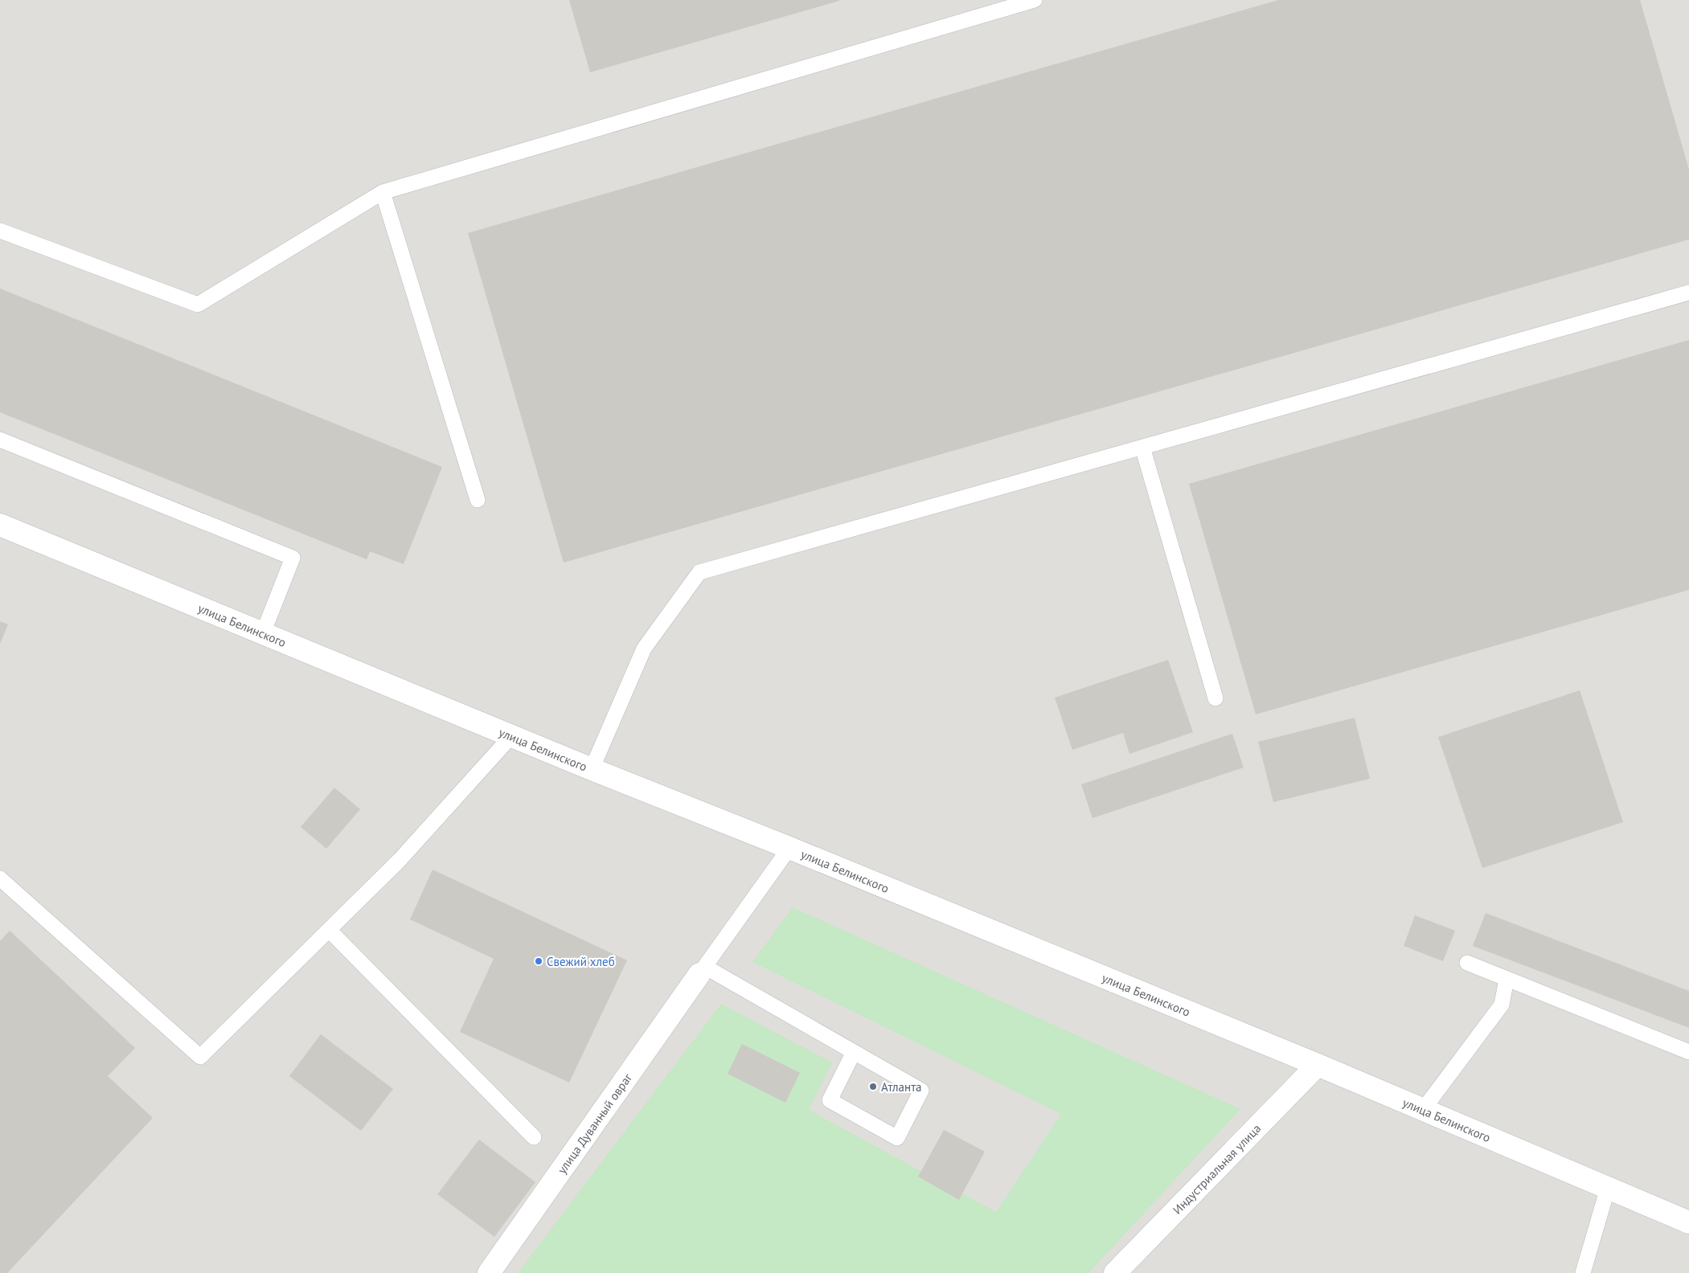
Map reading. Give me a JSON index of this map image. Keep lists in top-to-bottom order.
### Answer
{
  "streets": {
    "street": ["улица Белинского", "улица Дуванный овраг", "Индустриальная улица"]
  },
  "crossings": [
    ["улица Белинского", "Индустриальная улица"]
  ],
  "places": ["Свежий хлеб", "Атланта"]
}
